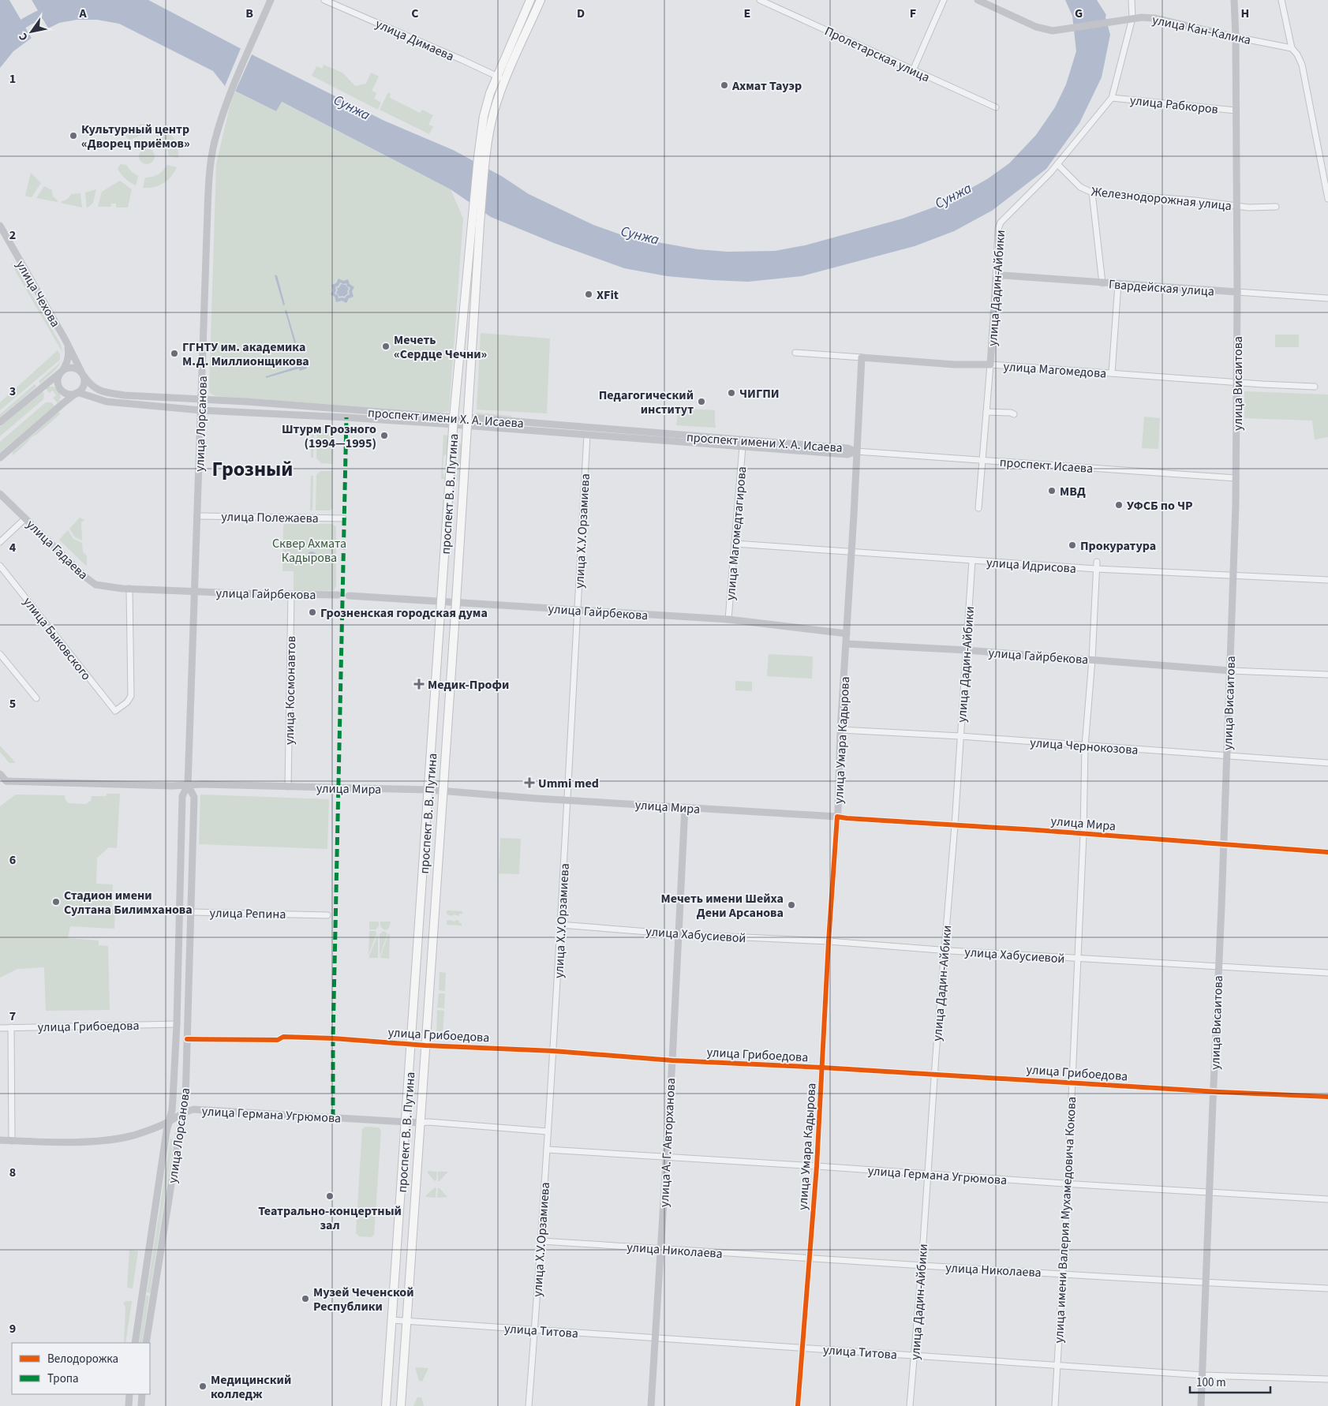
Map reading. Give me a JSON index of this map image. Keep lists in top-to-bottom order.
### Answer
{
  "streets": {
    "main road": [
      "улица Кан-Калика",
      "Гвардейская улица",
      "улица Дадин-Айбики",
      "улица Чехова",
      "улица Магомедова",
      "улица Висаитова",
      "проспект имени Х. А. Исаева",
      "улица Лорсанова",
      "проспект В. В. Путина",
      "улица Гадаева",
      "улица Гайрбекова",
      "улица Умара Кадырова",
      "улица Мира",
      "улица Германа Угрюмова",
      "улица А. Г. Авторханова"
    ],
    "street": [
      "улица Димаева",
      "Пролетарская улица",
      "улица Рабкоров",
      "Железнодорожная улица",
      "проспект Исаева",
      "улица Полежаева",
      "улица Х.У.Орзамиева",
      "улица Магомедтагирова",
      "улица Идрисова",
      "улица Быковского",
      "улица Космонавтов",
      "улица Чернокозова",
      "улица Репина",
      "улица Хабусиевой",
      "улица Грибоедова",
      "улица имени Валерия Мухамедовича Кокова",
      "улица Николаева",
      "улица Титова"
    ]
  },
  "crossings": [
    ["улица Кан-Калика", "улица Дадин-Айбики"],
    ["улица Кан-Калика", "улица Висаитова"],
    ["улица Рабкоров", "улица Дадин-Айбики"],
    ["улица Рабкоров", "улица Висаитова"],
    ["Железнодорожная улица", "улица Дадин-Айбики"],
    ["Железнодорожная улица", "улица Висаитова"],
    ["Гвардейская улица", "улица Дадин-Айбики"],
    ["Гвардейская улица", "улица Висаитова"],
    ["улица Дадин-Айбики", "улица Магомедова"],
    ["улица Дадин-Айбики", "проспект Исаева"],
    ["улица Дадин-Айбики", "улица Идрисова"],
    ["улица Дадин-Айбики", "улица Гайрбекова"],
    ["улица Дадин-Айбики", "улица Чернокозова"],
    ["улица Дадин-Айбики", "улица Мира"],
    ["улица Дадин-Айбики", "улица Хабусиевой"],
    ["улица Дадин-Айбики", "улица Грибоедова"],
    ["улица Дадин-Айбики", "улица Германа Угрюмова"],
    ["улица Дадин-Айбики", "улица Николаева"],
    ["улица Дадин-Айбики", "улица Титова"],
    ["улица Чехова", "проспект имени Х. А. Исаева"],
    ["улица Магомедова", "улица Висаитова"],
    ["улица Магомедова", "улица Умара Кадырова"],
    ["улица Висаитова", "проспект Исаева"],
    ["улица Висаитова", "улица Идрисова"],
    ["улица Висаитова", "улица Гайрбекова"],
    ["улица Висаитова", "улица Чернокозова"],
    ["улица Висаитова", "улица Мира"],
    ["улица Висаитова", "улица Хабусиевой"],
    ["улица Висаитова", "улица Грибоедова"],
    ["улица Висаитова", "улица Германа Угрюмова"],
    ["улица Висаитова", "улица Николаева"],
    ["улица Висаитова", "улица Титова"],
    ["проспект имени Х. А. Исаева", "улица Лорсанова"],
    ["проспект имени Х. А. Исаева", "проспект Исаева"],
    ["проспект имени Х. А. Исаева", "проспект В. В. Путина"],
    ["проспект имени Х. А. Исаева", "улица Х.У.Орзамиева"],
    ["проспект имени Х. А. Исаева", "улица Магомедтагирова"],
    ["проспект имени Х. А. Исаева", "улица Умара Кадырова"],
    ["улица Лорсанова", "улица Полежаева"],
    ["улица Лорсанова", "улица Гадаева"],
    ["улица Лорсанова", "улица Гайрбекова"],
    ["улица Лорсанова", "улица Мира"],
    ["улица Лорсанова", "улица Репина"],
    ["улица Лорсанова", "улица Грибоедова"],
    ["улица Лорсанова", "улица Германа Угрюмова"],
    ["проспект Исаева", "улица Умара Кадырова"],
    ["проспект В. В. Путина", "улица Гайрбекова"],
    ["проспект В. В. Путина", "улица Мира"],
    ["проспект В. В. Путина", "улица Грибоедова"],
    ["проспект В. В. Путина", "улица Германа Угрюмова"],
    ["проспект В. В. Путина", "улица Титова"],
    ["улица Х.У.Орзамиева", "улица Гайрбекова"],
    ["улица Х.У.Орзамиева", "улица Мира"],
    ["улица Х.У.Орзамиева", "улица Хабусиевой"],
    ["улица Х.У.Орзамиева", "улица Грибоедова"],
    ["улица Х.У.Орзамиева", "улица Германа Угрюмова"],
    ["улица Х.У.Орзамиева", "улица Николаева"],
    ["улица Х.У.Орзамиева", "улица Титова"],
    ["улица Магомедтагирова", "улица Идрисова"],
    ["улица Магомедтагирова", "улица Гайрбекова"],
    ["улица Гадаева", "улица Гайрбекова"],
    ["улица Гадаева", "улица Быковского"],
    ["улица Идрисова", "улица Умара Кадырова"],
    ["улица Идрисова", "улица имени Валерия Мухамедовича Кокова"],
    ["улица Гайрбекова", "улица Космонавтов"],
    ["улица Гайрбекова", "улица Умара Кадырова"],
    ["улица Гайрбекова", "улица имени Валерия Мухамедовича Кокова"],
    ["улица Космонавтов", "улица Мира"],
    ["улица Умара Кадырова", "улица Чернокозова"],
    ["улица Умара Кадырова", "улица Мира"],
    ["улица Умара Кадырова", "улица Хабусиевой"],
    ["улица Умара Кадырова", "улица Грибоедова"],
    ["улица Умара Кадырова", "улица Германа Угрюмова"],
    ["улица Умара Кадырова", "улица Николаева"],
    ["улица Умара Кадырова", "улица Титова"],
    ["улица Чернокозова", "улица имени Валерия Мухамедовича Кокова"],
    ["улица Мира", "улица А. Г. Авторханова"],
    ["улица Мира", "улица имени Валерия Мухамедовича Кокова"],
    ["улица Хабусиевой", "улица А. Г. Авторханова"],
    ["улица Хабусиевой", "улица имени Валерия Мухамедовича Кокова"],
    ["улица Грибоедова", "улица А. Г. Авторханова"],
    ["улица Грибоедова", "улица имени Валерия Мухамедовича Кокова"],
    ["улица Германа Угрюмова", "улица А. Г. Авторханова"],
    ["улица Германа Угрюмова", "улица имени Валерия Мухамедовича Кокова"],
    ["улица А. Г. Авторханова", "улица Николаева"],
    ["улица А. Г. Авторханова", "улица Титова"],
    ["улица имени Валерия Мухамедовича Кокова", "улица Николаева"],
    ["улица имени Валерия Мухамедовича Кокова", "улица Титова"]
  ],
  "districts": ["Грозный"],
  "water": ["Сунжа"],
  "parks": ["Сквер Ахмата Кадырова"],
  "places": {
    "other": [
      "Ахмат Тауэр",
      "Культурный центр «Дворец приёмов»",
      "XFit",
      "Мечеть «Сердце Чечни»",
      "ГГНТУ им. академика М.Д. Миллионщикова",
      "ЧИГПИ",
      "Педагогический институт",
      "Штурм Грозного (1994—1995)",
      "МВД",
      "УФСБ по ЧР",
      "Прокуратура",
      "Грозненская городская дума",
      "Стадион имени Султана Билимханова",
      "Мечеть имени Шейха Дени Арсанова",
      "Театрально-концертный зал",
      "Музей Чеченской Республики",
      "Медицинский колледж"
    ],
    "health": ["Медик-Профи", "Ummi med"]
  },
  "legend": ["Велодорожка", "Тропа"],
  "scale_bar": "100 m",
  "north": "bottom left",
  "grid": {
    "columns": [
      "A",
      "B",
      "C",
      "D",
      "E",
      "F",
      "G",
      "H"
    ],
    "rows": [
      "1",
      "2",
      "3",
      "4",
      "5",
      "6",
      "7",
      "8",
      "9"
    ]
  }
}
